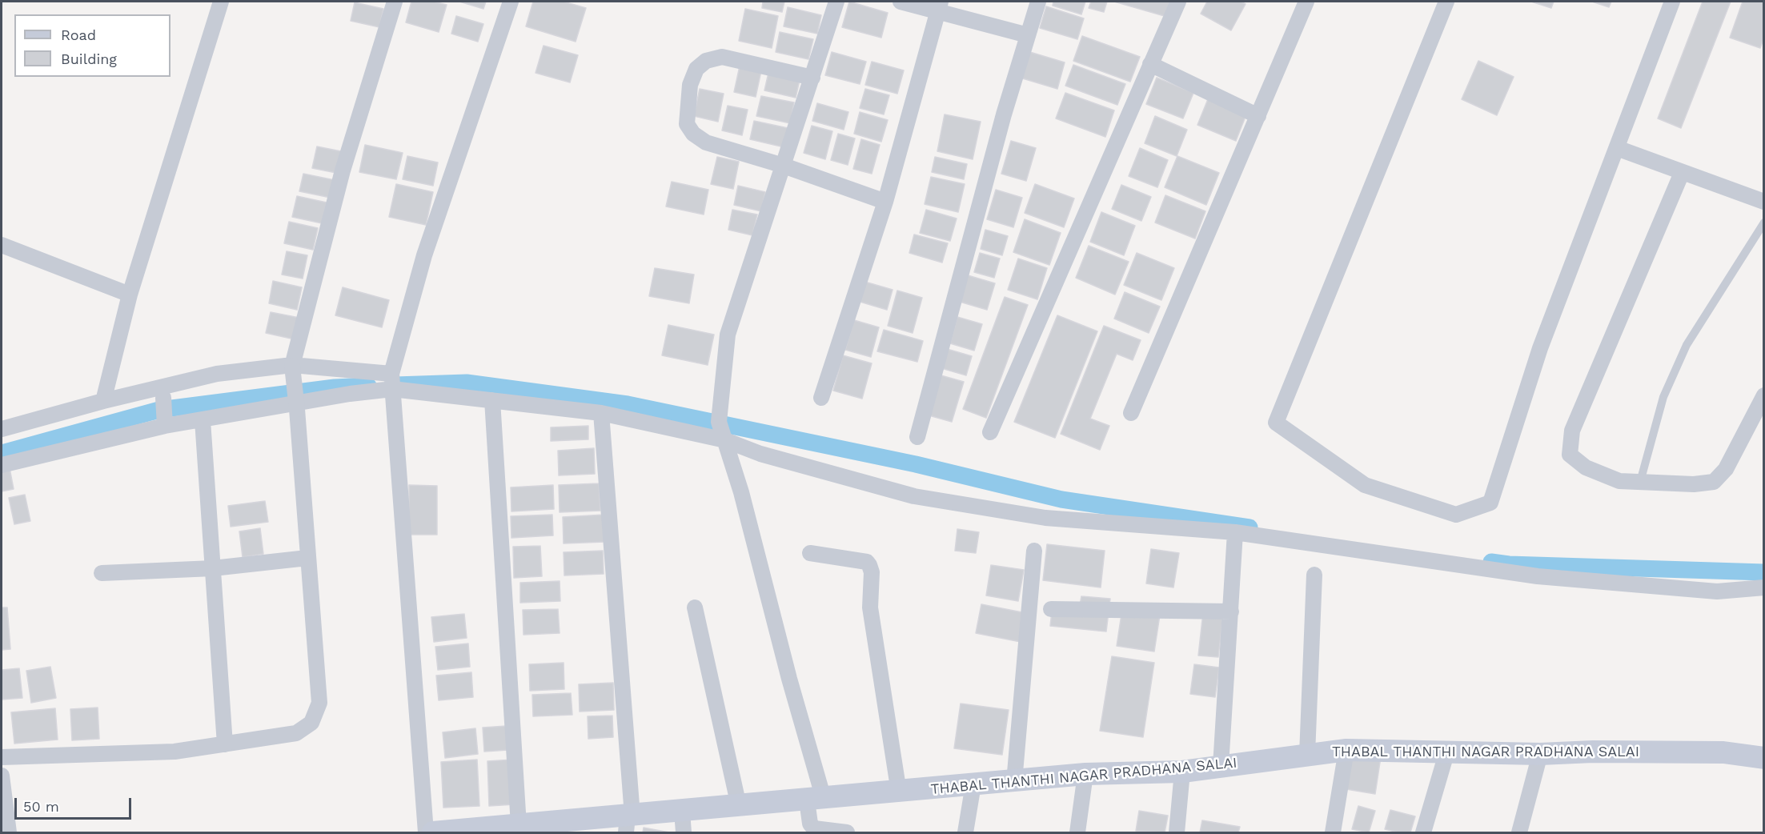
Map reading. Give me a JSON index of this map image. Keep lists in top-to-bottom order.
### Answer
{
  "streets": {
    "main road": ["THABAL THANTHI NAGAR PRADHANA SALAI"]
  },
  "legend": ["Road", "Building"],
  "scale_bar": "50 m"
}
